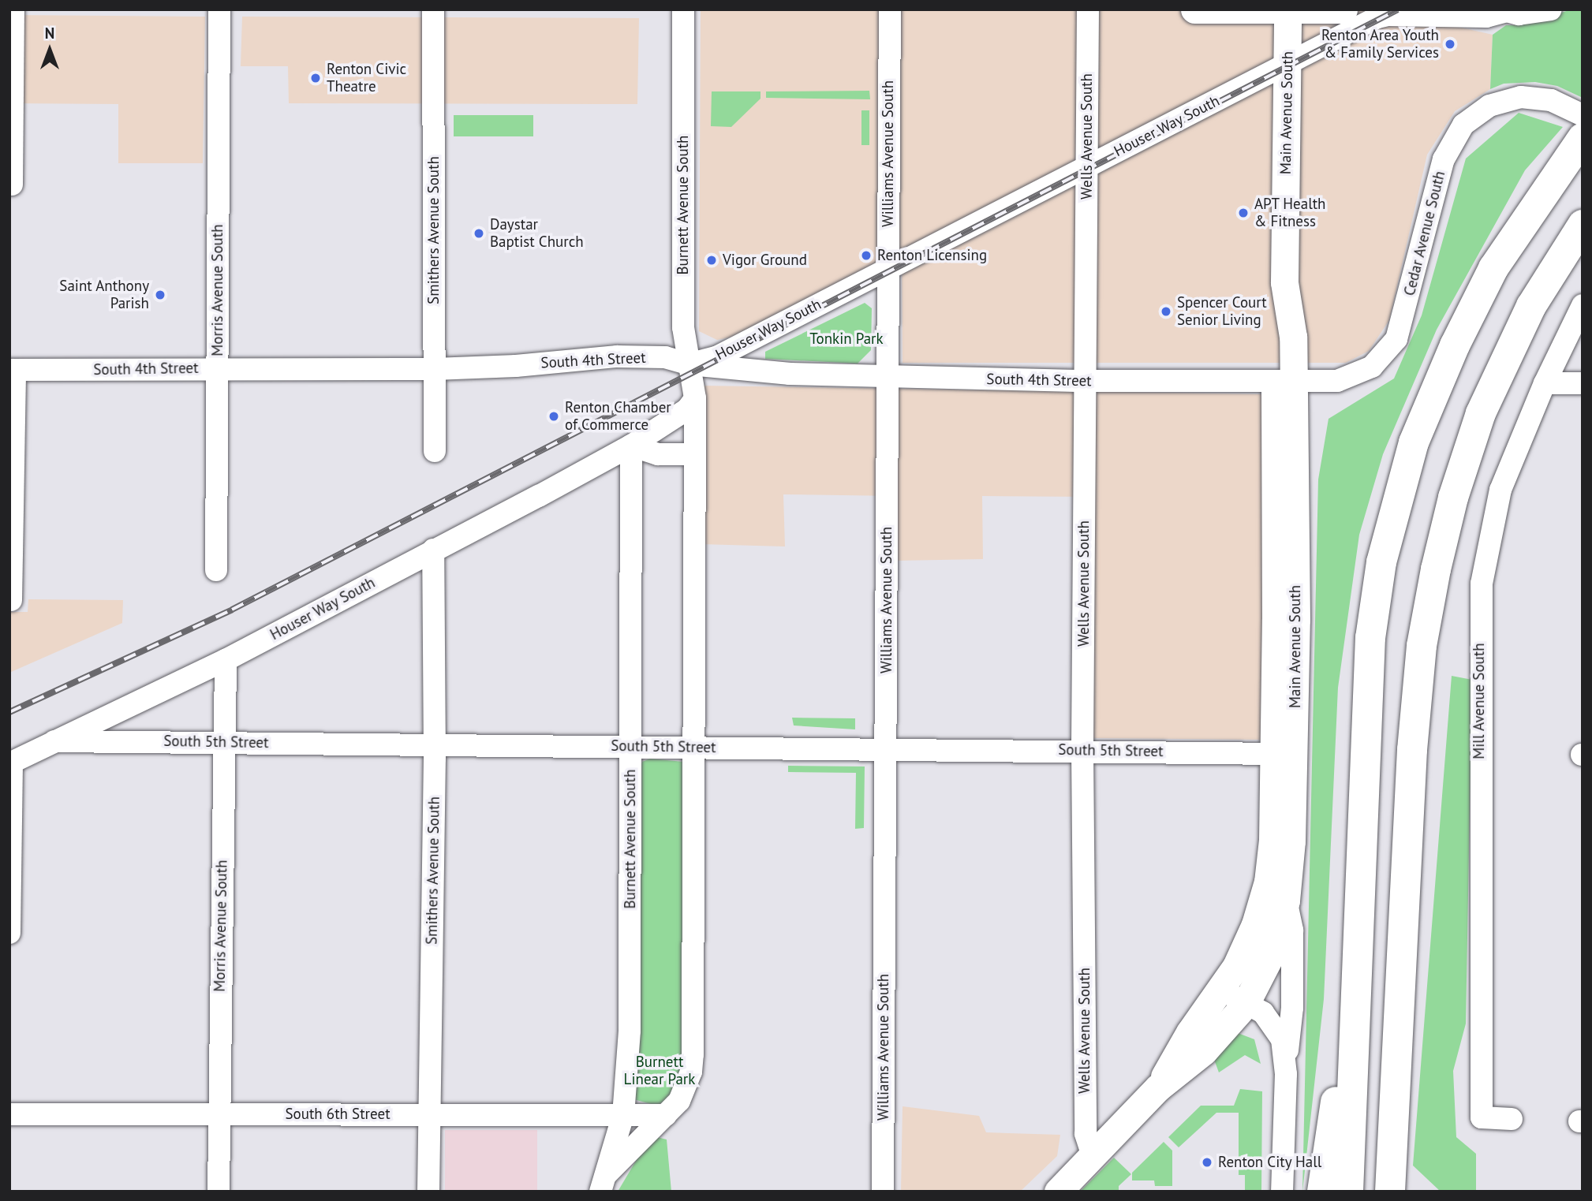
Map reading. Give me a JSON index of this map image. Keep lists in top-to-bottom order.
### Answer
{
  "streets": {
    "main road": ["Main Avenue South"],
    "street": [
      "Houser Way South",
      "Wells Avenue South",
      "Williams Avenue South",
      "Burnett Avenue South",
      "Smithers Avenue South",
      "Cedar Avenue South",
      "Morris Avenue South",
      "South 4th Street",
      "Mill Avenue South",
      "South 5th Street",
      "South 6th Street"
    ]
  },
  "crossings": [
    ["Main Avenue South", "Houser Way South"],
    ["Main Avenue South", "Cedar Avenue South"],
    ["Main Avenue South", "South 4th Street"],
    ["Main Avenue South", "South 5th Street"],
    ["Houser Way South", "Wells Avenue South"],
    ["Houser Way South", "Williams Avenue South"],
    ["Houser Way South", "Burnett Avenue South"],
    ["Houser Way South", "Smithers Avenue South"],
    ["Houser Way South", "Morris Avenue South"],
    ["Houser Way South", "South 4th Street"],
    ["Houser Way South", "South 5th Street"],
    ["Wells Avenue South", "South 4th Street"],
    ["Wells Avenue South", "South 5th Street"],
    ["Williams Avenue South", "South 4th Street"],
    ["Williams Avenue South", "South 5th Street"],
    ["Burnett Avenue South", "South 4th Street"],
    ["Burnett Avenue South", "South 5th Street"],
    ["Burnett Avenue South", "South 6th Street"],
    ["Smithers Avenue South", "South 4th Street"],
    ["Smithers Avenue South", "South 5th Street"],
    ["Smithers Avenue South", "South 6th Street"],
    ["Cedar Avenue South", "South 4th Street"],
    ["Morris Avenue South", "South 4th Street"],
    ["Morris Avenue South", "South 5th Street"],
    ["Morris Avenue South", "South 6th Street"]
  ],
  "parks": ["Tonkin Park", "Burnett Linear Park"],
  "places": [
    "Renton Area Youth & Family Services",
    "Renton Civic Theatre",
    "APT Health & Fitness",
    "Daystar Baptist Church",
    "Renton Licensing",
    "Vigor Ground",
    "Saint Anthony Parish",
    "Spencer Court Senior Living",
    "Renton Chamber of Commerce",
    "Renton City Hall"
  ],
  "north": "top"
}
